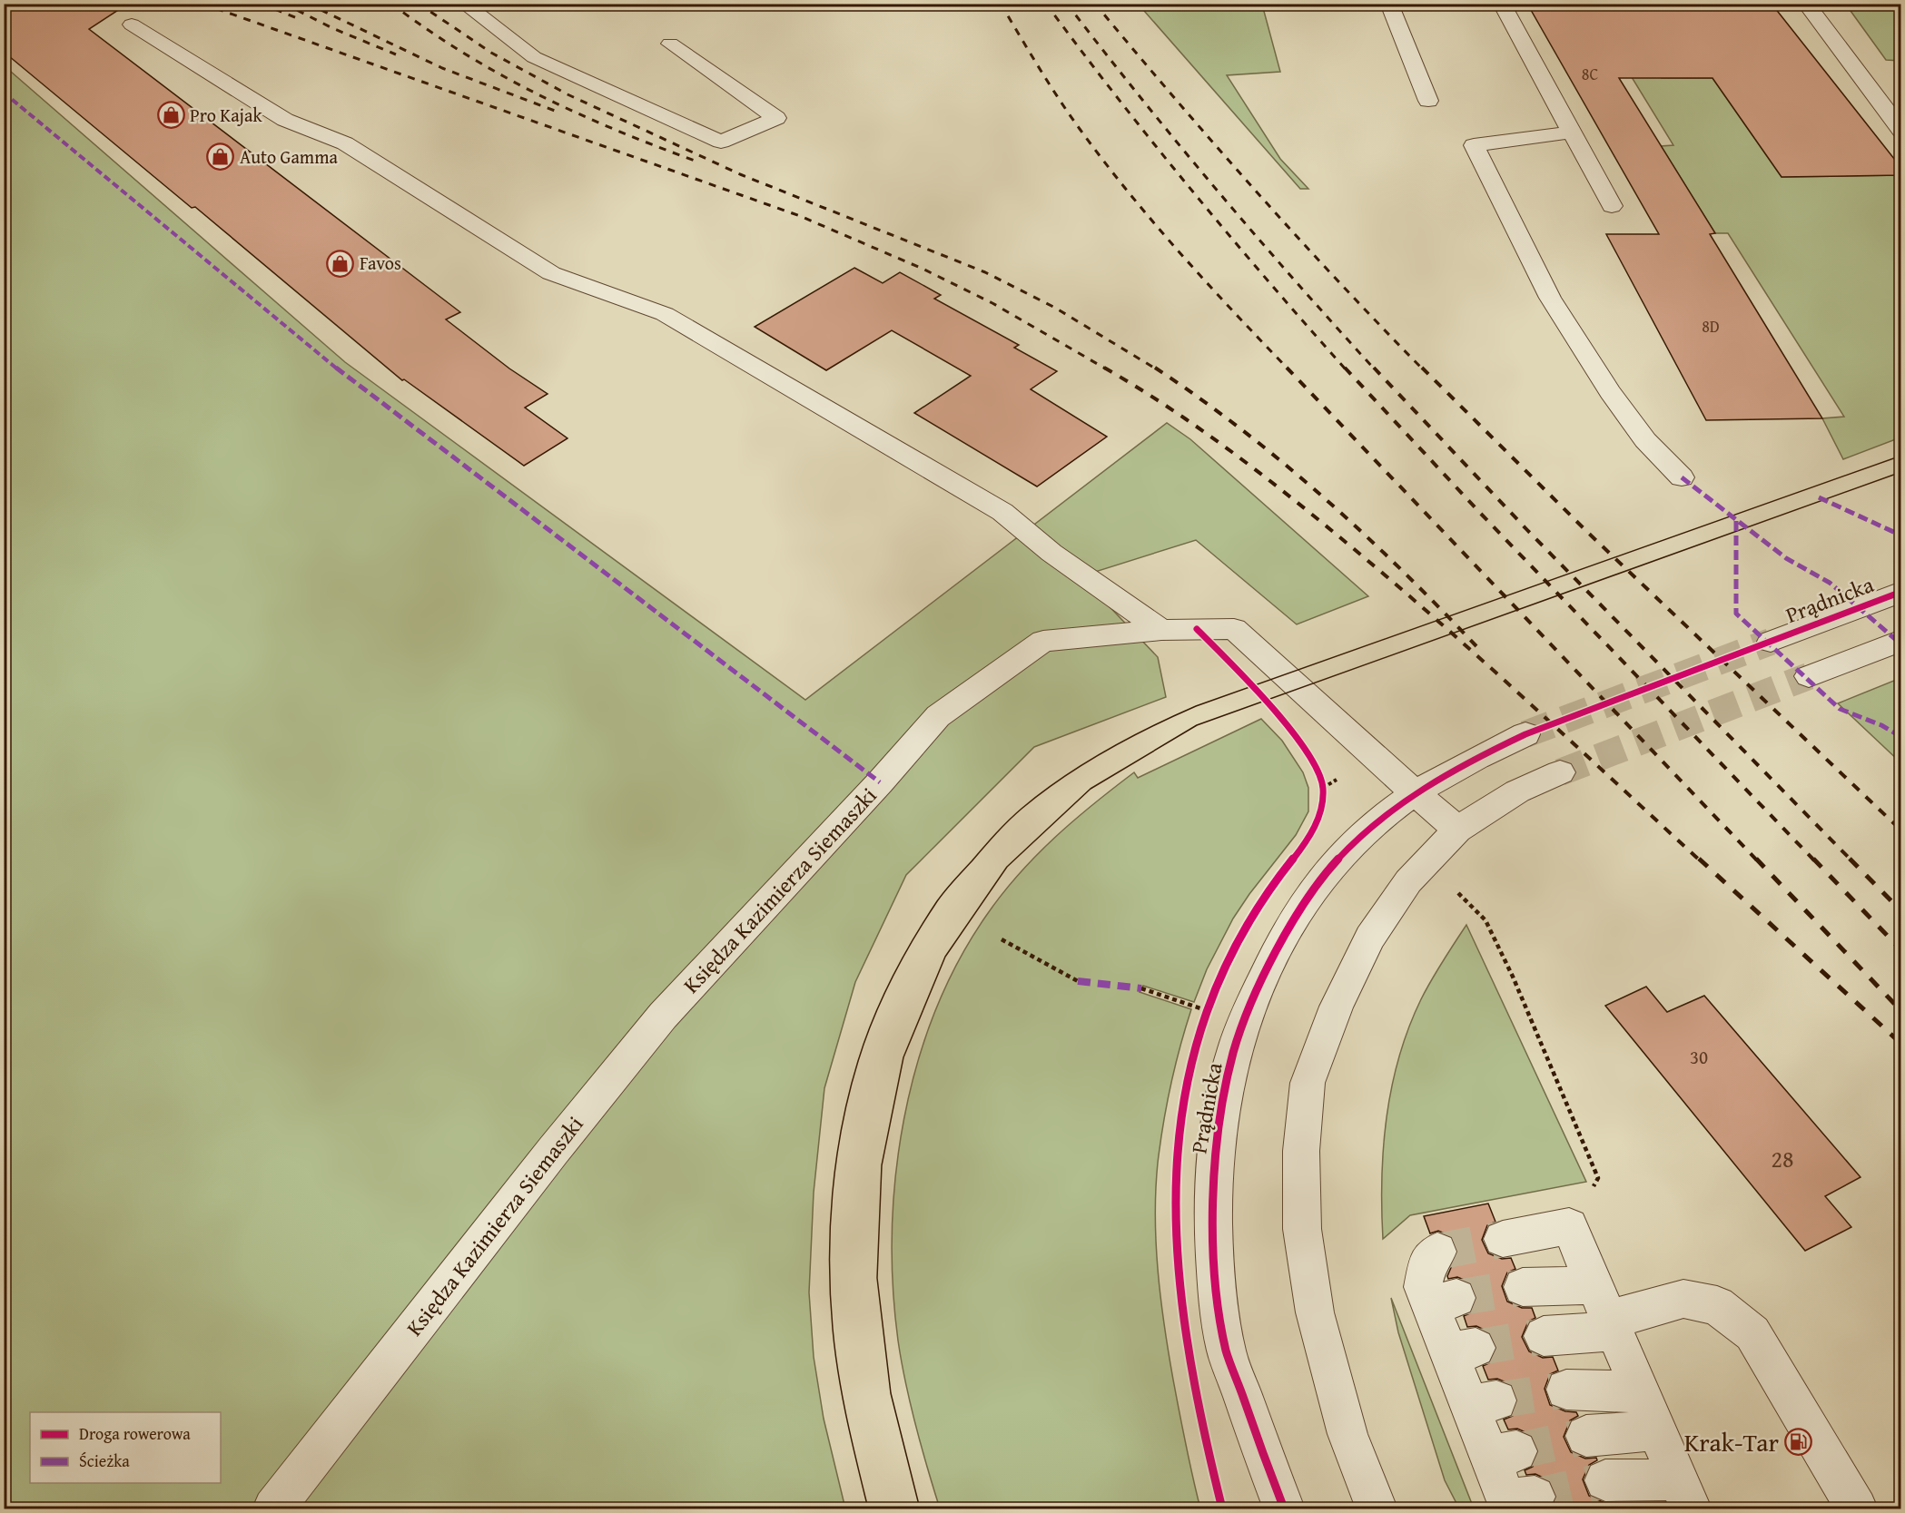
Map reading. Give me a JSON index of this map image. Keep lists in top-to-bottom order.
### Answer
{
  "streets": {
    "street": ["Prądnicka", "Księdza Kazimierza Siemaszki"]
  },
  "crossings": [
    ["Prądnicka", "Księdza Kazimierza Siemaszki"]
  ],
  "places": {
    "shop": ["Pro Kajak", "Auto Gamma", "Favos"],
    "fuel station": ["Krak-Tar"]
  },
  "house_numbers": [
    "8C",
    "8D",
    "30",
    "28"
  ],
  "legend": ["Droga rowerowa", "Ścieżka"]
}
